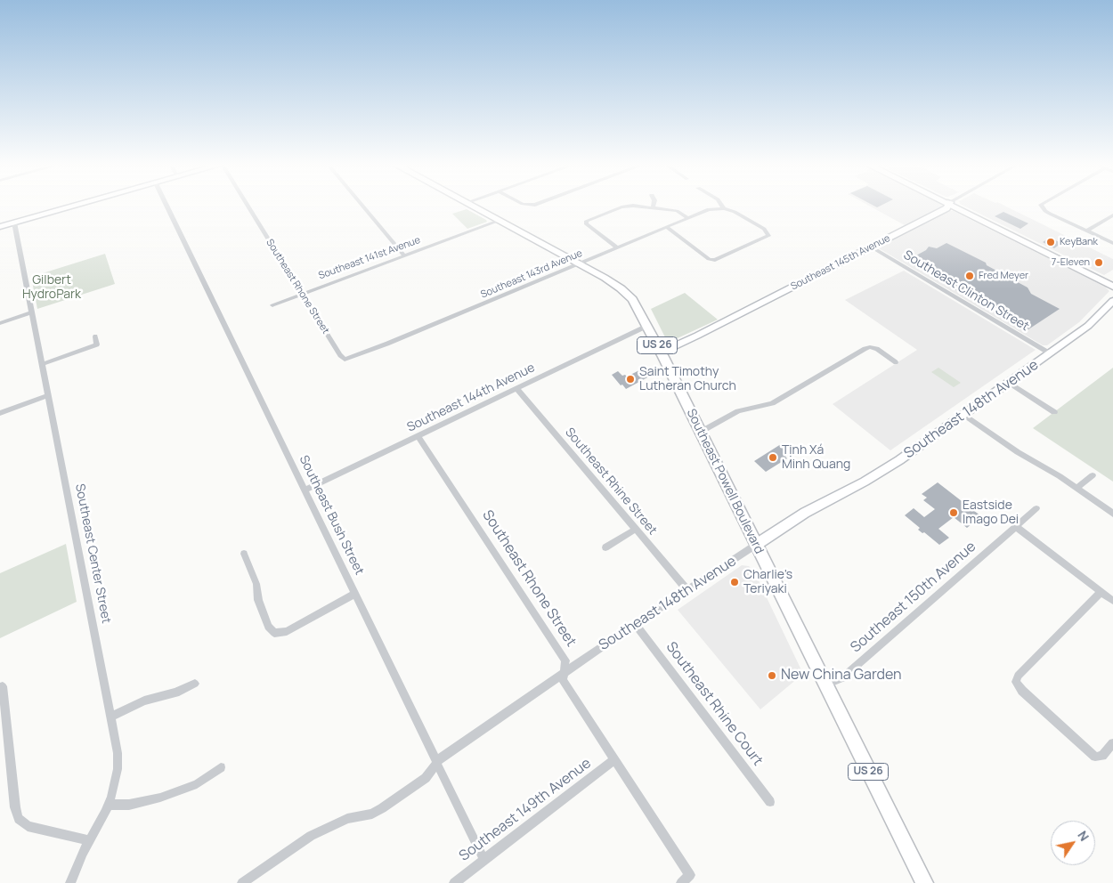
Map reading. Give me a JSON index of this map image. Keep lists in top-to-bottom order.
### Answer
{
  "streets": {
    "main road": ["US 26", "Southeast Powell Boulevard"],
    "street": [
      "Southeast 141st Avenue",
      "Southeast 145th Avenue",
      "Southeast 143rd Avenue",
      "Southeast Rhone Street",
      "Southeast Clinton Street",
      "Southeast 144th Avenue",
      "Southeast 148th Avenue",
      "Southeast Rhine Street",
      "Southeast Bush Street",
      "Southeast Center Street",
      "Southeast 150th Avenue",
      "Southeast Rhine Court",
      "Southeast 149th Avenue"
    ]
  },
  "crossings": [
    ["Southeast 141st Avenue", "Southeast Rhone Street"],
    ["Southeast 141st Avenue", "Southeast Powell Boulevard"],
    ["Southeast 145th Avenue", "Southeast Clinton Street"],
    ["Southeast 145th Avenue", "Southeast Powell Boulevard"],
    ["Southeast 143rd Avenue", "Southeast Rhone Street"],
    ["Southeast 143rd Avenue", "Southeast Powell Boulevard"],
    ["Southeast Rhone Street", "Southeast 144th Avenue"],
    ["Southeast Rhone Street", "Southeast 148th Avenue"],
    ["Southeast Rhone Street", "Southeast 149th Avenue"],
    ["Southeast Clinton Street", "Southeast 148th Avenue"],
    ["Southeast 144th Avenue", "Southeast Rhine Street"],
    ["Southeast 144th Avenue", "Southeast Powell Boulevard"],
    ["Southeast 144th Avenue", "Southeast Bush Street"],
    ["Southeast 148th Avenue", "Southeast Rhine Street"],
    ["Southeast 148th Avenue", "Southeast Powell Boulevard"],
    ["Southeast 148th Avenue", "Southeast Bush Street"],
    ["Southeast 148th Avenue", "Southeast Rhine Court"],
    ["Southeast Powell Boulevard", "Southeast 150th Avenue"],
    ["Southeast Bush Street", "Southeast 149th Avenue"]
  ],
  "parks": ["Gilbert HydroPark"],
  "places": [
    "KeyBank",
    "7-Eleven",
    "Fred Meyer",
    "Saint Timothy Lutheran Church",
    "Tịnh Xá Minh Quang",
    "Eastside Imago Dei",
    "Charlie's Teriyaki",
    "New China Garden"
  ],
  "north": "top right"
}
